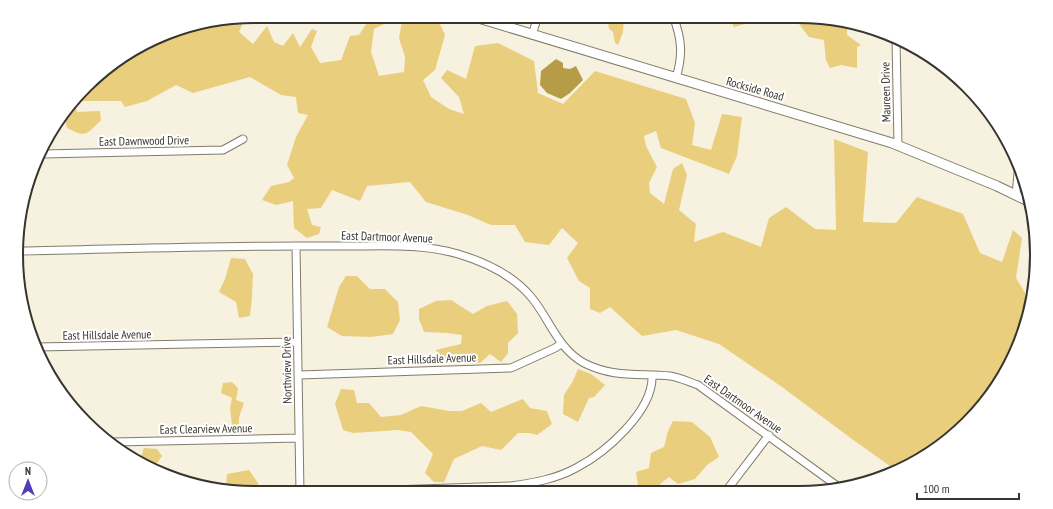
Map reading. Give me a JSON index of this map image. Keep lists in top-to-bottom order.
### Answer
{
  "streets": {
    "main road": ["Rockside Road"],
    "street": [
      "Maureen Drive",
      "East Dawnwood Drive",
      "East Dartmoor Avenue",
      "East Hillsdale Avenue",
      "Northview Drive",
      "East Clearview Avenue"
    ]
  },
  "crossings": [
    ["Rockside Road", "Maureen Drive"],
    ["East Dartmoor Avenue", "East Hillsdale Avenue"],
    ["East Dartmoor Avenue", "Northview Drive"],
    ["East Hillsdale Avenue", "Northview Drive"],
    ["Northview Drive", "East Clearview Avenue"]
  ],
  "scale_bar": "100 m",
  "north": "top"
}
